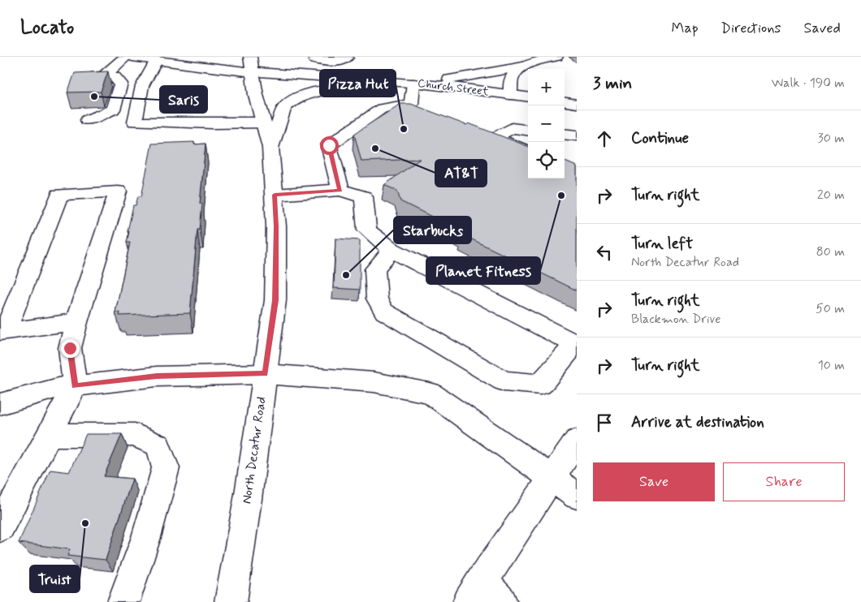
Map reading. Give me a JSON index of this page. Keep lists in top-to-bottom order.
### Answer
{
  "streets": {
    "main road": ["Church Street", "North Decatur Road"]
  },
  "crossings": [
    ["Church Street", "North Decatur Road"]
  ],
  "places": [
    "Saris",
    "Pizza Hut",
    "AT&T",
    "Planet Fitness",
    "Starbucks",
    "Truist"
  ],
  "page": {
    "header": "Locato",
    "nav": ["Map", "Directions", "Saved"],
    "heading": ["3 min", "Walk · 190 m"],
    "map_buttons": ["+", "−"],
    "list": [
      ["Continue", "30 m"],
      ["Turn right", "20 m"],
      ["Turn left", "North Decatur Road", "80 m"],
      ["Turn right", "Blackmon Drive", "50 m"],
      ["Turn right", "10 m"],
      "Arrive at destination"
    ],
    "buttons": ["Save", "Share"]
  }
}
